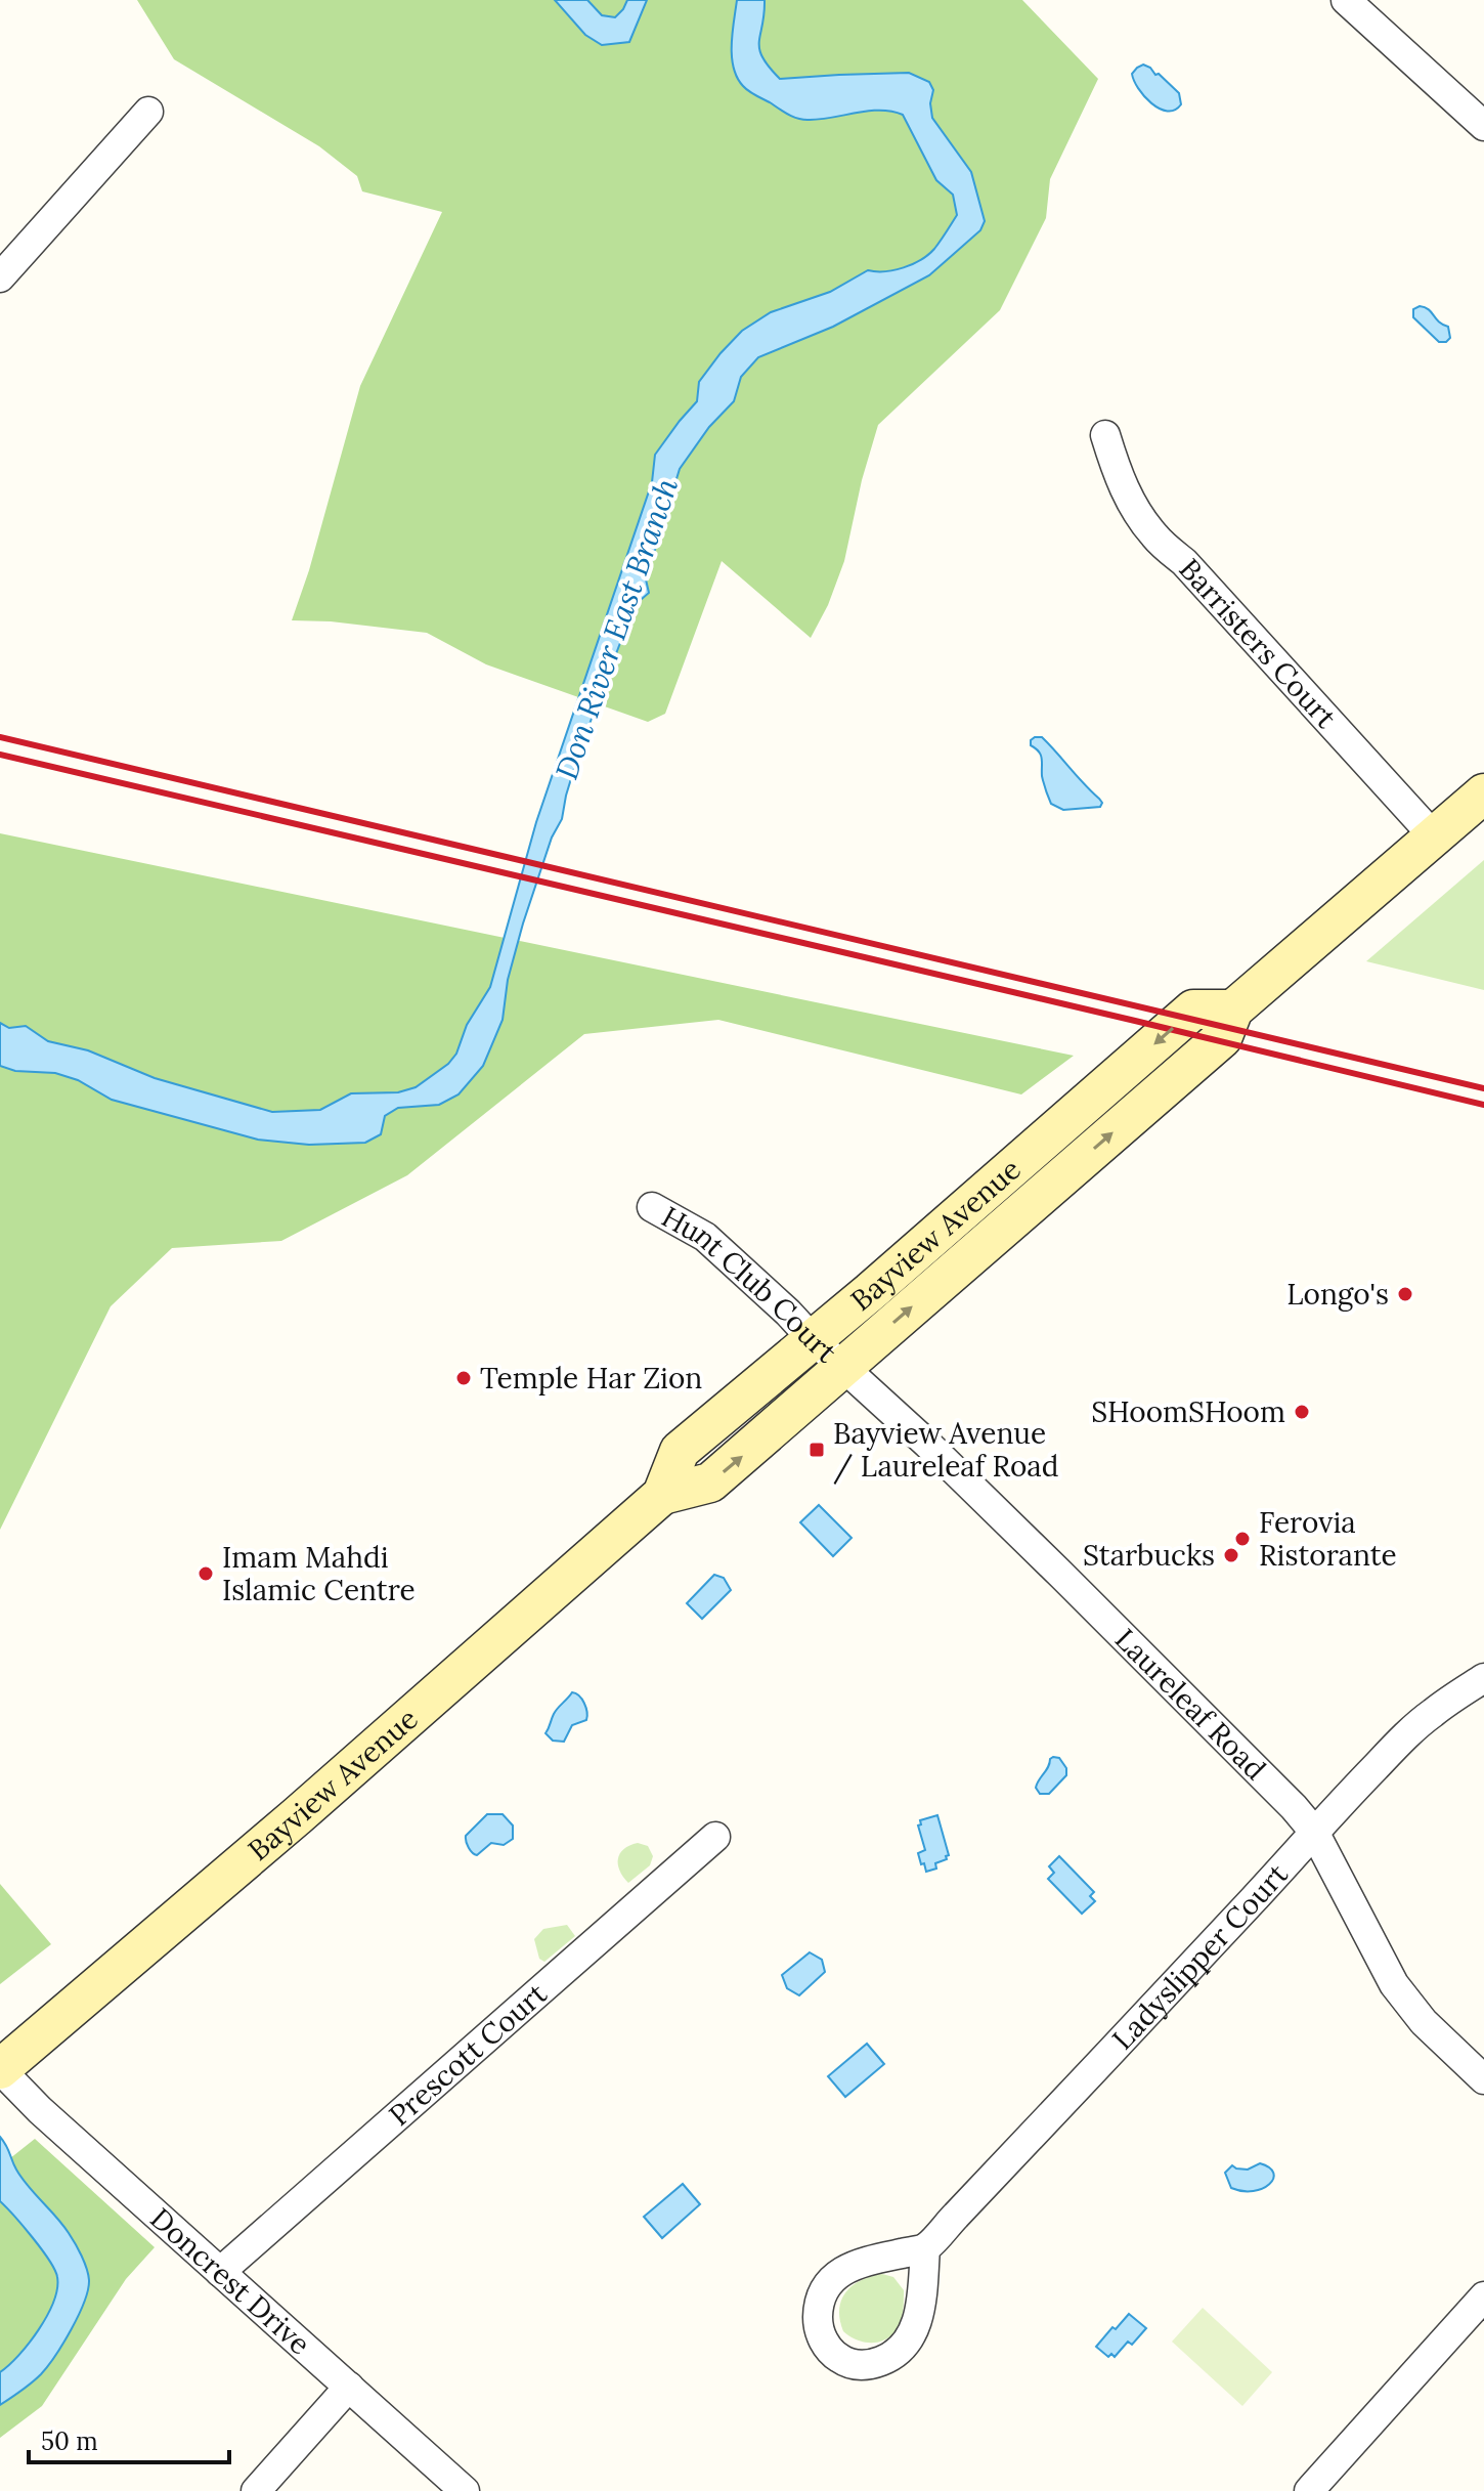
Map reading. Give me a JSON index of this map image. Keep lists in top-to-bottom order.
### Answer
{
  "streets": {
    "main road": ["Bayview Avenue"],
    "street": [
      "Barristers Court",
      "Hunt Club Court",
      "Laureleaf Road",
      "Ladyslipper Court",
      "Prescott Court",
      "Doncrest Drive"
    ]
  },
  "crossings": [
    ["Barristers Court", "Bayview Avenue"],
    ["Bayview Avenue", "Hunt Club Court"],
    ["Bayview Avenue", "Laureleaf Road"],
    ["Bayview Avenue", "Doncrest Drive"],
    ["Hunt Club Court", "Laureleaf Road"],
    ["Laureleaf Road", "Ladyslipper Court"],
    ["Prescott Court", "Doncrest Drive"]
  ],
  "water": ["Don River East Branch"],
  "places": {
    "other": [
      "Longo's",
      "Temple Har Zion",
      "SHoomSHoom",
      "Ferovia Ristorante",
      "Starbucks",
      "Imam Mahdi Islamic Centre"
    ],
    "transit": ["Bayview Avenue / Laureleaf Road"]
  },
  "scale_bar": "50 m"
}
